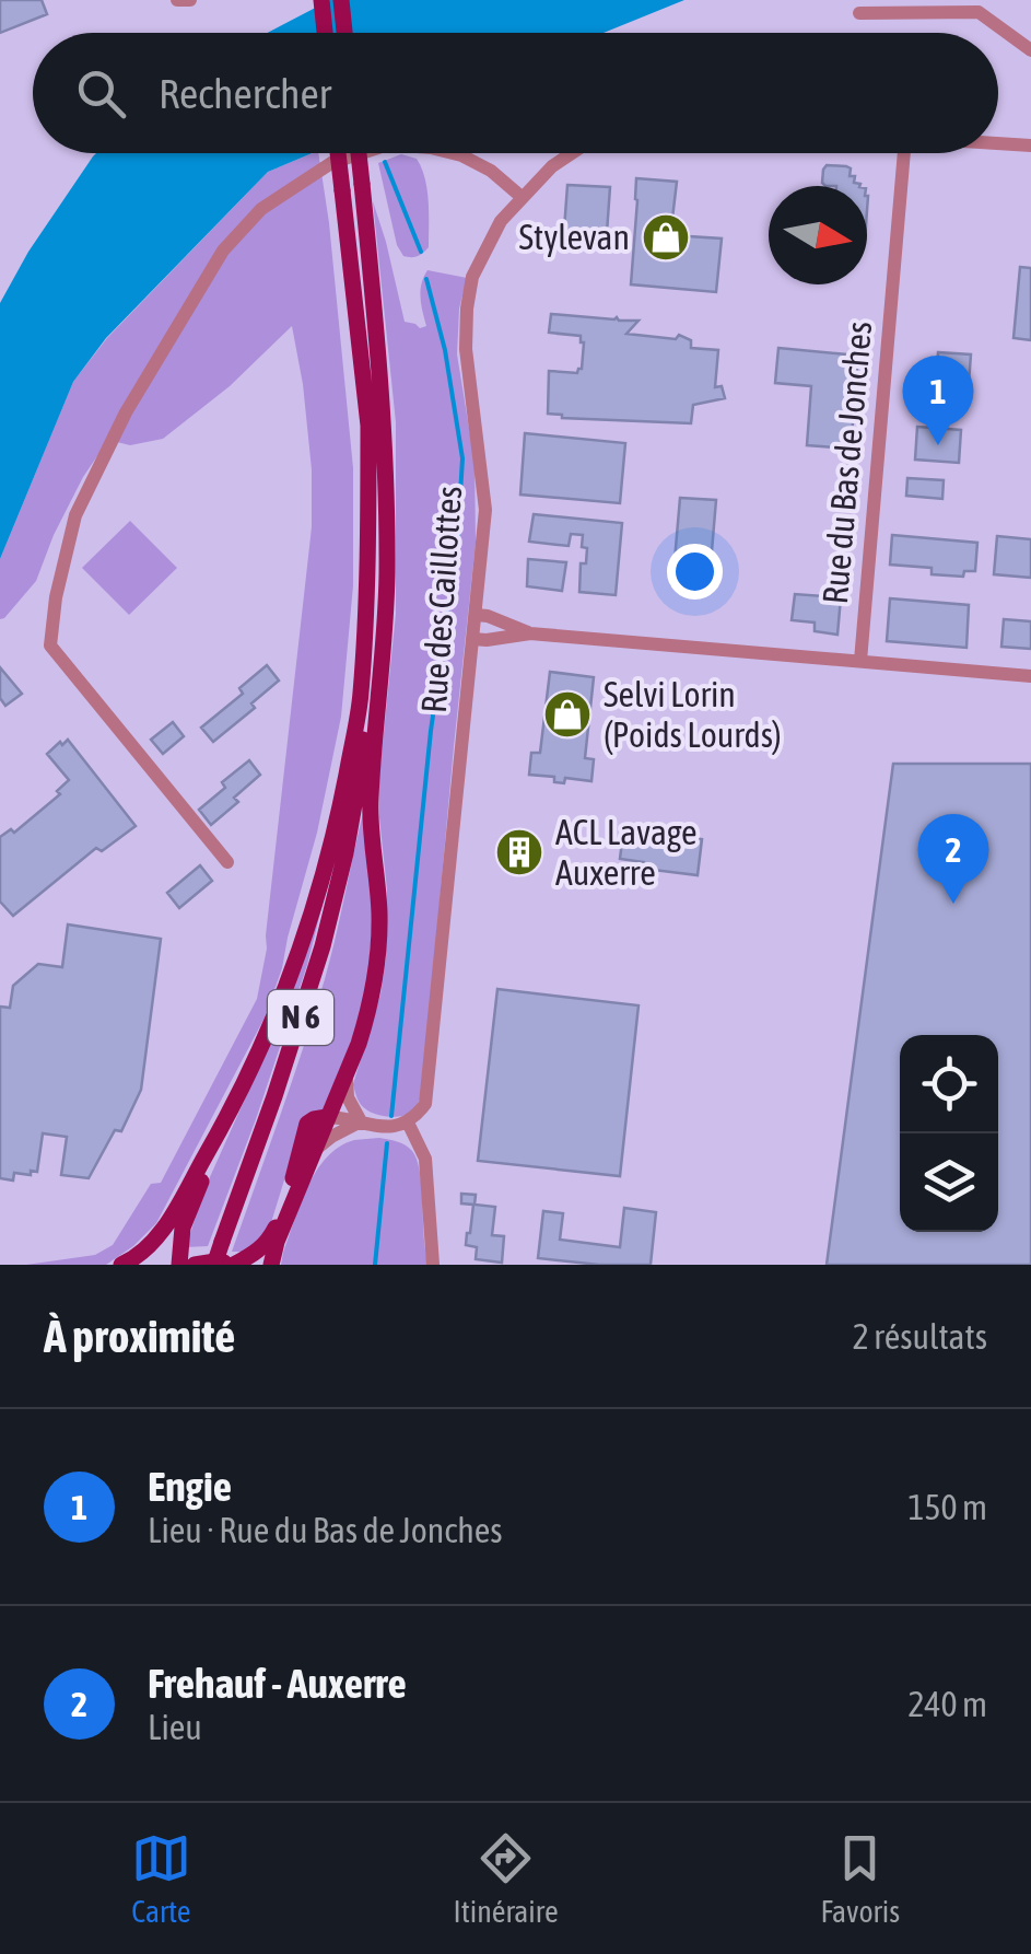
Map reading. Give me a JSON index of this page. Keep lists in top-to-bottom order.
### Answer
{
  "streets": {
    "main road": ["N 6"],
    "street": ["Rue du Bas de Jonches", "Rue des Caillottes"]
  },
  "places": {
    "shop": ["Stylevan", "Selvi Lorin (Poids Lourds)"],
    "building": ["ACL Lavage Auxerre"]
  },
  "north": "right",
  "page": {
    "search": "Rechercher",
    "pins": ["1", "2"],
    "heading": ["À proximité", "2 résultats"],
    "list": [
      {
        "mark": "1",
        "name": "Engie",
        "note": "Lieu · Rue du Bas de Jonches",
        "value": "150 m"
      },
      {
        "mark": "2",
        "name": "Frehauf - Auxerre",
        "note": "Lieu",
        "value": "240 m"
      }
    ],
    "nav": ["Carte", "Itinéraire", "Favoris"]
  }
}
